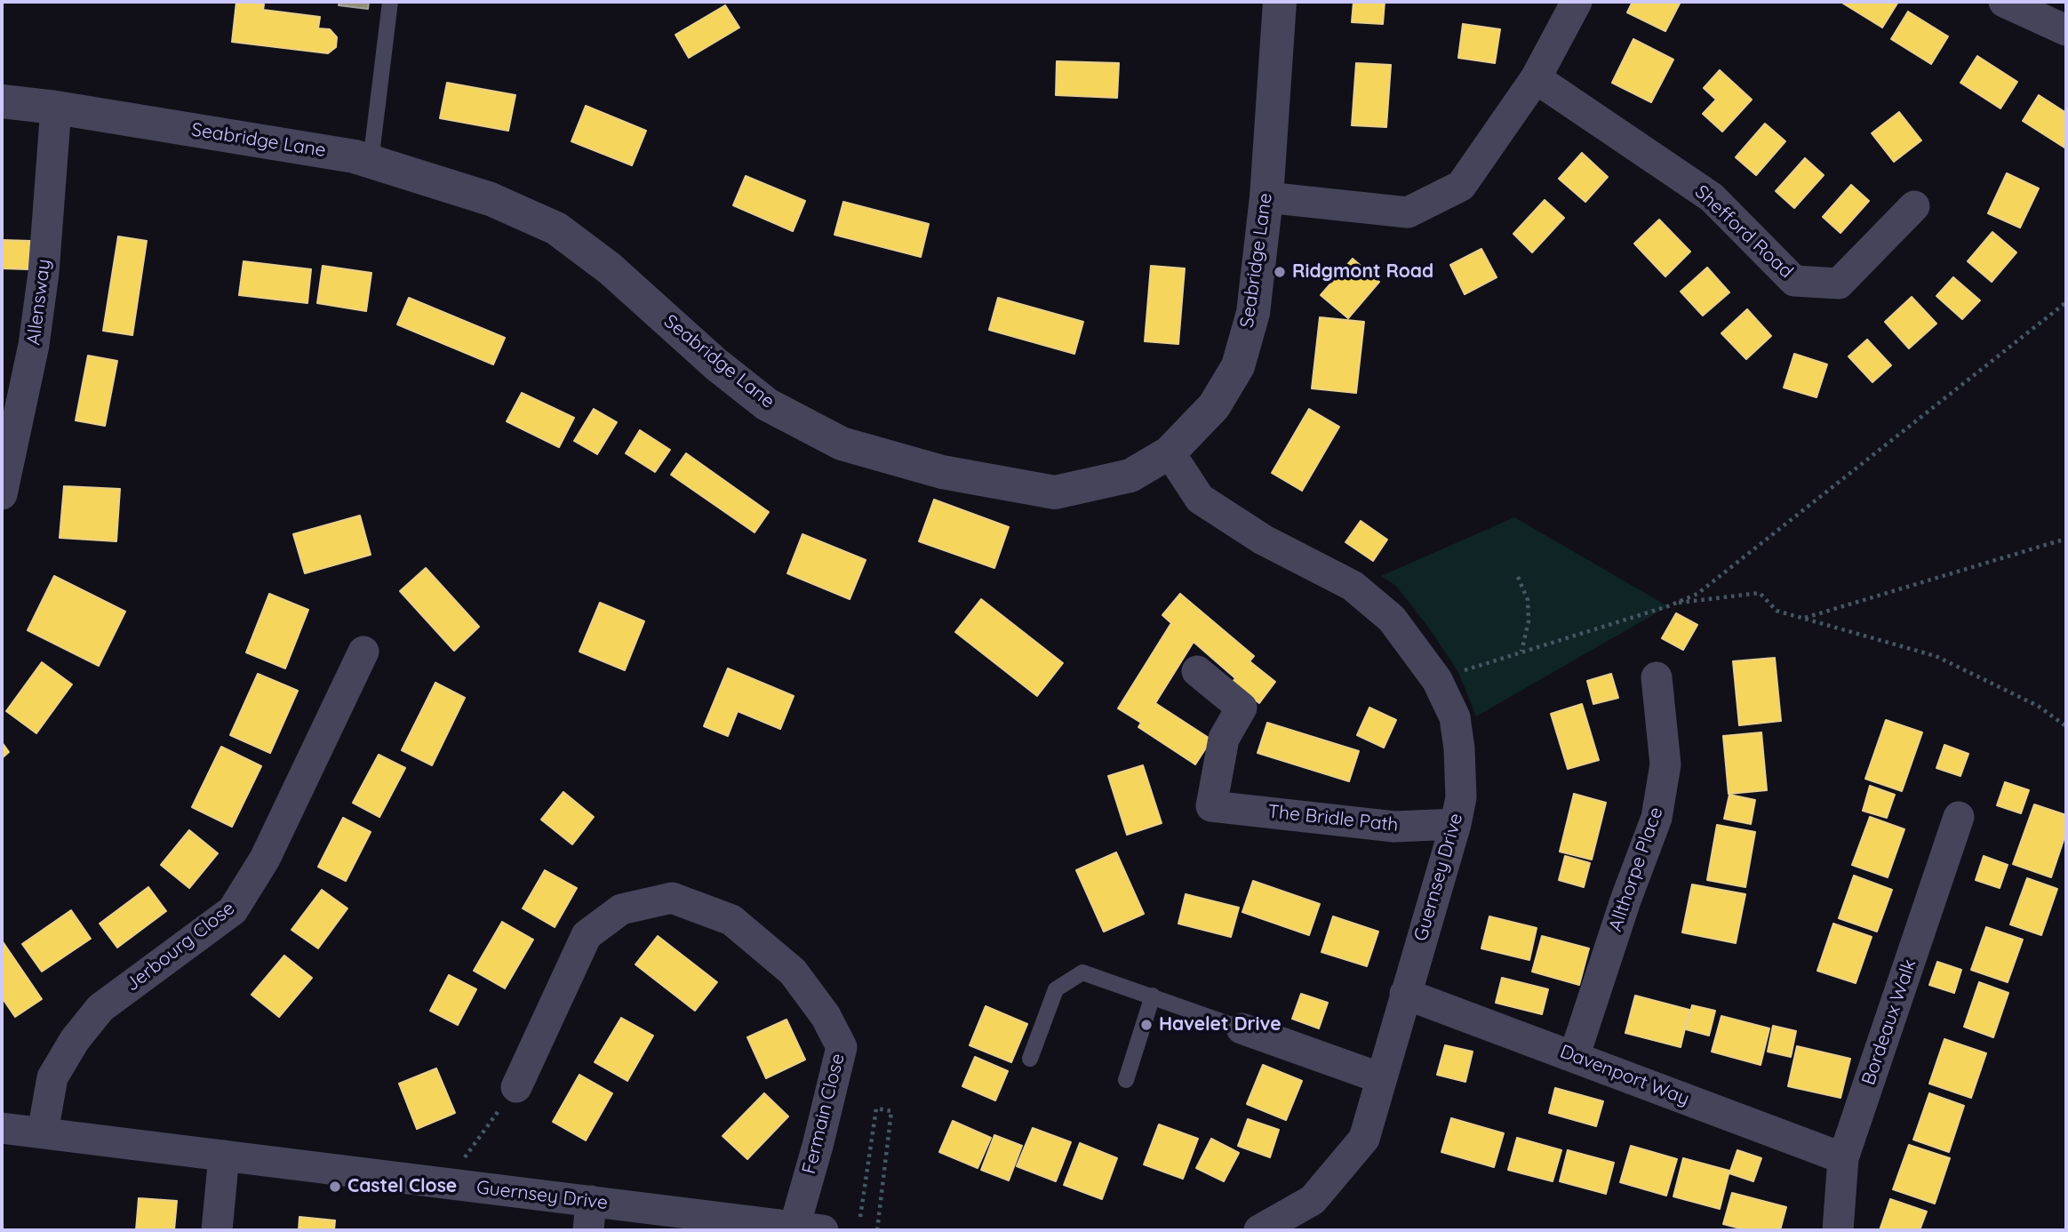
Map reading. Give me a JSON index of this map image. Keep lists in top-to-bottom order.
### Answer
{
  "streets": {
    "street": [
      "Seabridge Lane",
      "Shefford Road",
      "Allensway",
      "The Bridle Path",
      "Allthorpe Place",
      "Guernsey Drive",
      "Jerbourg Close",
      "Bordeaux Walk",
      "Davenport Way",
      "Fermain Close"
    ]
  },
  "crossings": [
    ["Seabridge Lane", "Allensway"],
    ["Seabridge Lane", "Guernsey Drive"],
    ["The Bridle Path", "Guernsey Drive"],
    ["Allthorpe Place", "Davenport Way"],
    ["Guernsey Drive", "Jerbourg Close"],
    ["Guernsey Drive", "Davenport Way"],
    ["Guernsey Drive", "Fermain Close"],
    ["Bordeaux Walk", "Davenport Way"]
  ],
  "places": ["Ridgmont Road", "Havelet Drive", "Castel Close"]
}
